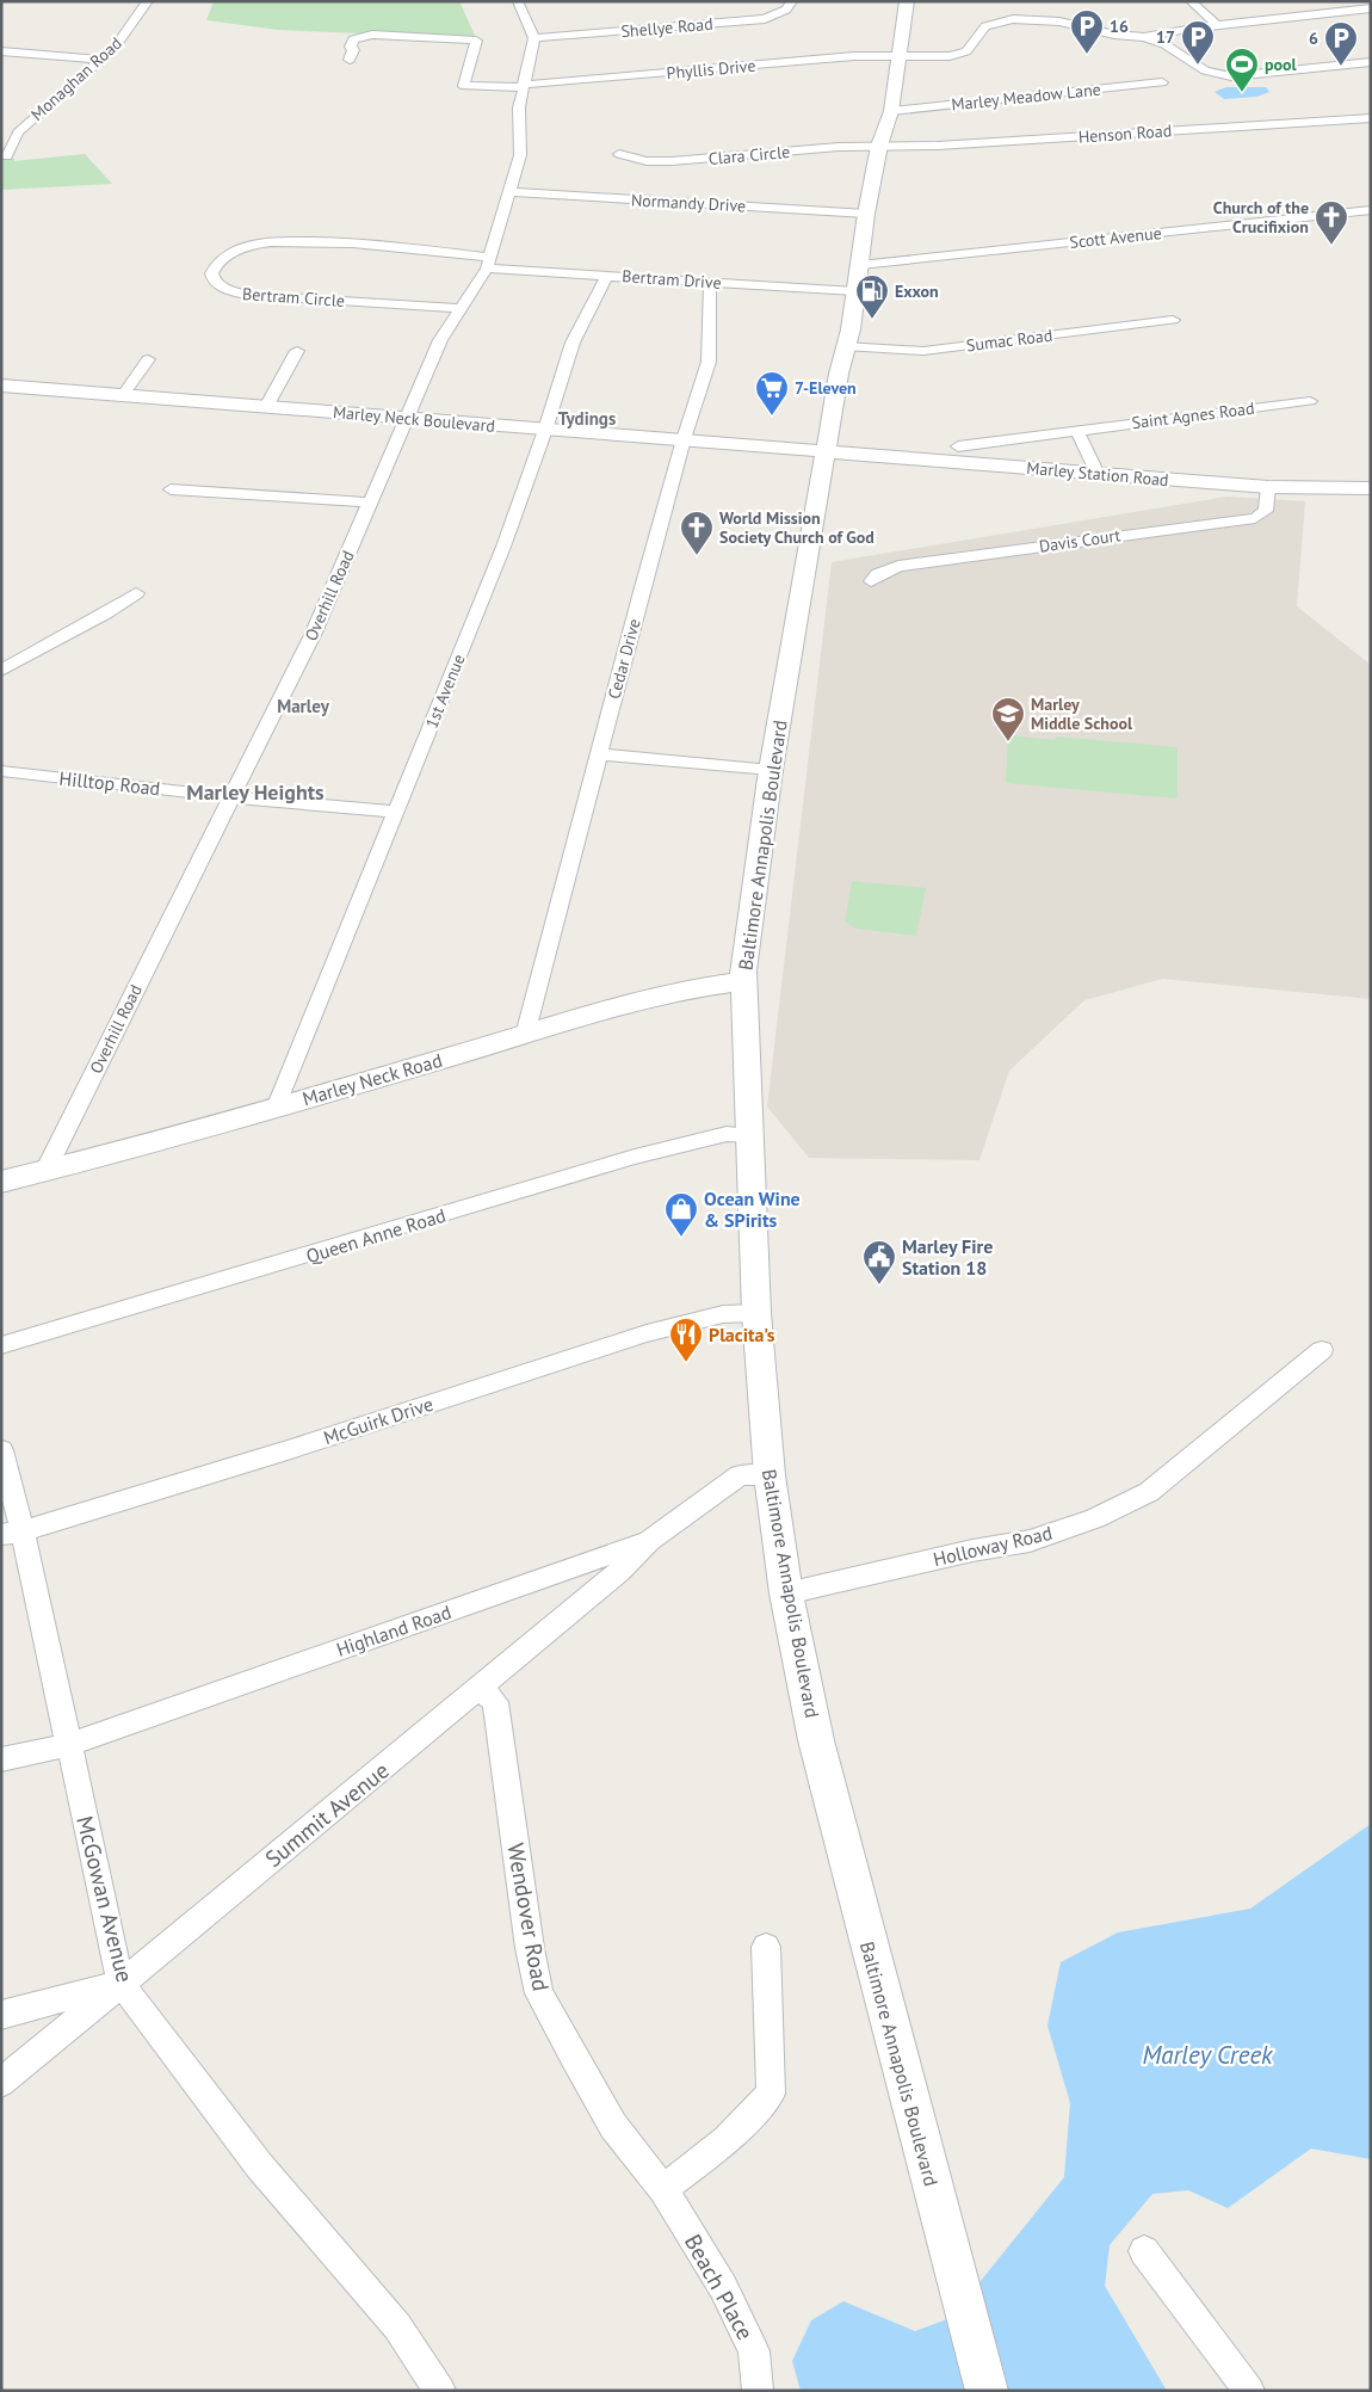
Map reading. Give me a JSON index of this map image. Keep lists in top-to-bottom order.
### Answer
{
  "streets": {
    "main road": [
      "Marley Neck Boulevard",
      "Marley Station Road",
      "Baltimore Annapolis Boulevard",
      "Marley Neck Road"
    ],
    "street": [
      "Shellye Road",
      "Phyllis Drive",
      "Monaghan Road",
      "Marley Meadow Lane",
      "Henson Road",
      "Clara Circle",
      "Normandy Drive",
      "Scott Avenue",
      "Bertram Drive",
      "Bertram Circle",
      "Sumac Road",
      "Saint Agnes Road",
      "Davis Court",
      "Overhill Road",
      "Cedar Drive",
      "1st Avenue",
      "Hilltop Road",
      "Queen Anne Road",
      "McGuirk Drive",
      "Holloway Road",
      "Highland Road",
      "Summit Avenue",
      "McGowan Avenue",
      "Wendover Road",
      "Beach Place"
    ]
  },
  "crossings": [
    ["Shellye Road", "Overhill Road"],
    ["Phyllis Drive", "Overhill Road"],
    ["Phyllis Drive", "Baltimore Annapolis Boulevard"],
    ["Marley Meadow Lane", "Baltimore Annapolis Boulevard"],
    ["Henson Road", "Clara Circle"],
    ["Henson Road", "Baltimore Annapolis Boulevard"],
    ["Clara Circle", "Baltimore Annapolis Boulevard"],
    ["Normandy Drive", "Overhill Road"],
    ["Normandy Drive", "Baltimore Annapolis Boulevard"],
    ["Scott Avenue", "Baltimore Annapolis Boulevard"],
    ["Bertram Drive", "Bertram Circle"],
    ["Bertram Drive", "Overhill Road"],
    ["Bertram Drive", "Cedar Drive"],
    ["Bertram Drive", "1st Avenue"],
    ["Bertram Drive", "Baltimore Annapolis Boulevard"],
    ["Bertram Circle", "Overhill Road"],
    ["Sumac Road", "Baltimore Annapolis Boulevard"],
    ["Marley Neck Boulevard", "Marley Station Road"],
    ["Marley Neck Boulevard", "Overhill Road"],
    ["Marley Neck Boulevard", "Cedar Drive"],
    ["Marley Neck Boulevard", "1st Avenue"],
    ["Marley Neck Boulevard", "Baltimore Annapolis Boulevard"],
    ["Marley Station Road", "Davis Court"],
    ["Marley Station Road", "Baltimore Annapolis Boulevard"],
    ["Overhill Road", "Hilltop Road"],
    ["Overhill Road", "Marley Neck Road"],
    ["Cedar Drive", "Marley Neck Road"],
    ["1st Avenue", "Hilltop Road"],
    ["1st Avenue", "Marley Neck Road"],
    ["Baltimore Annapolis Boulevard", "Marley Neck Road"],
    ["Baltimore Annapolis Boulevard", "Queen Anne Road"],
    ["Baltimore Annapolis Boulevard", "McGuirk Drive"],
    ["Baltimore Annapolis Boulevard", "Holloway Road"],
    ["Baltimore Annapolis Boulevard", "Highland Road"],
    ["McGuirk Drive", "McGowan Avenue"],
    ["Highland Road", "Summit Avenue"],
    ["Highland Road", "McGowan Avenue"],
    ["Summit Avenue", "McGowan Avenue"],
    ["Summit Avenue", "Wendover Road"],
    ["Wendover Road", "Beach Place"]
  ],
  "districts": ["Tydings", "Marley", "Marley Heights"],
  "water": ["Marley Creek"],
  "places": {
    "parking": ["16", "17", "6"],
    "sports": ["pool"],
    "church": ["Church of the Crucifixion", "World Mission Society Church of God"],
    "fuel station": ["Exxon"],
    "supermarket": ["7-Eleven"],
    "school or university": ["Marley Middle School"],
    "shop": ["Ocean Wine & SPirits"],
    "public building": ["Marley Fire Station 18"],
    "restaurant": ["Placita's"]
  }
}
